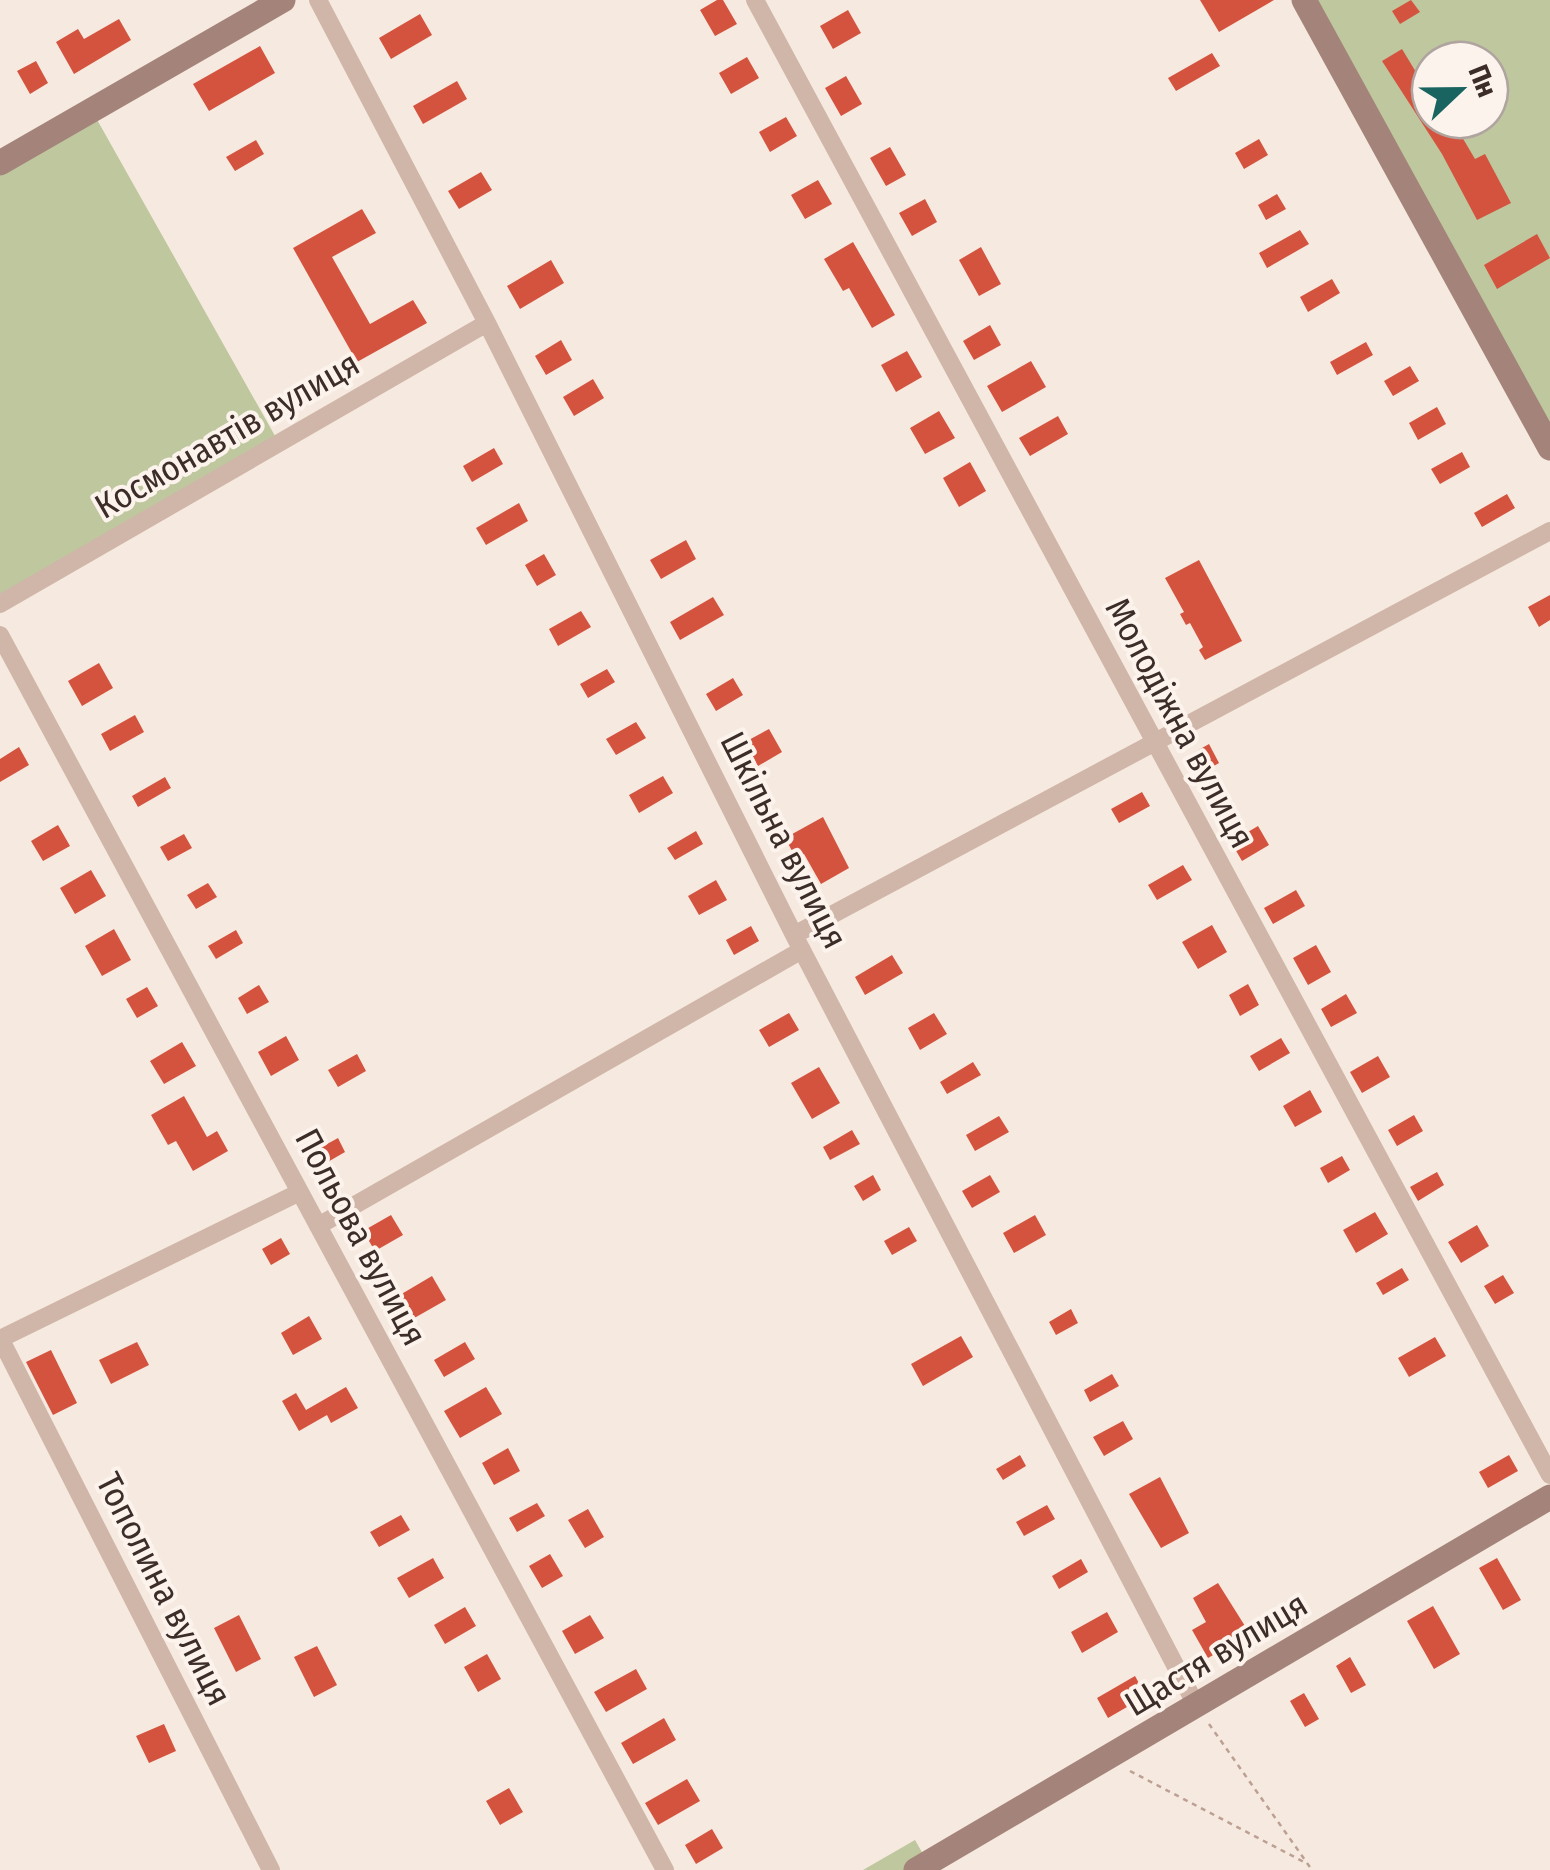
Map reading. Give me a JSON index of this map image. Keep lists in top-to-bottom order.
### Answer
{
  "streets": {
    "street": [
      "Космонавтів вулиця",
      "Молодіжна вулиця",
      "Шкільна вулиця",
      "Польова вулиця",
      "Тополина вулиця",
      "Щастя вулиця"
    ]
  },
  "crossings": [
    ["Космонавтів вулиця", "Шкільна вулиця"],
    ["Шкільна вулиця", "Щастя вулиця"]
  ],
  "north": "right"
}
